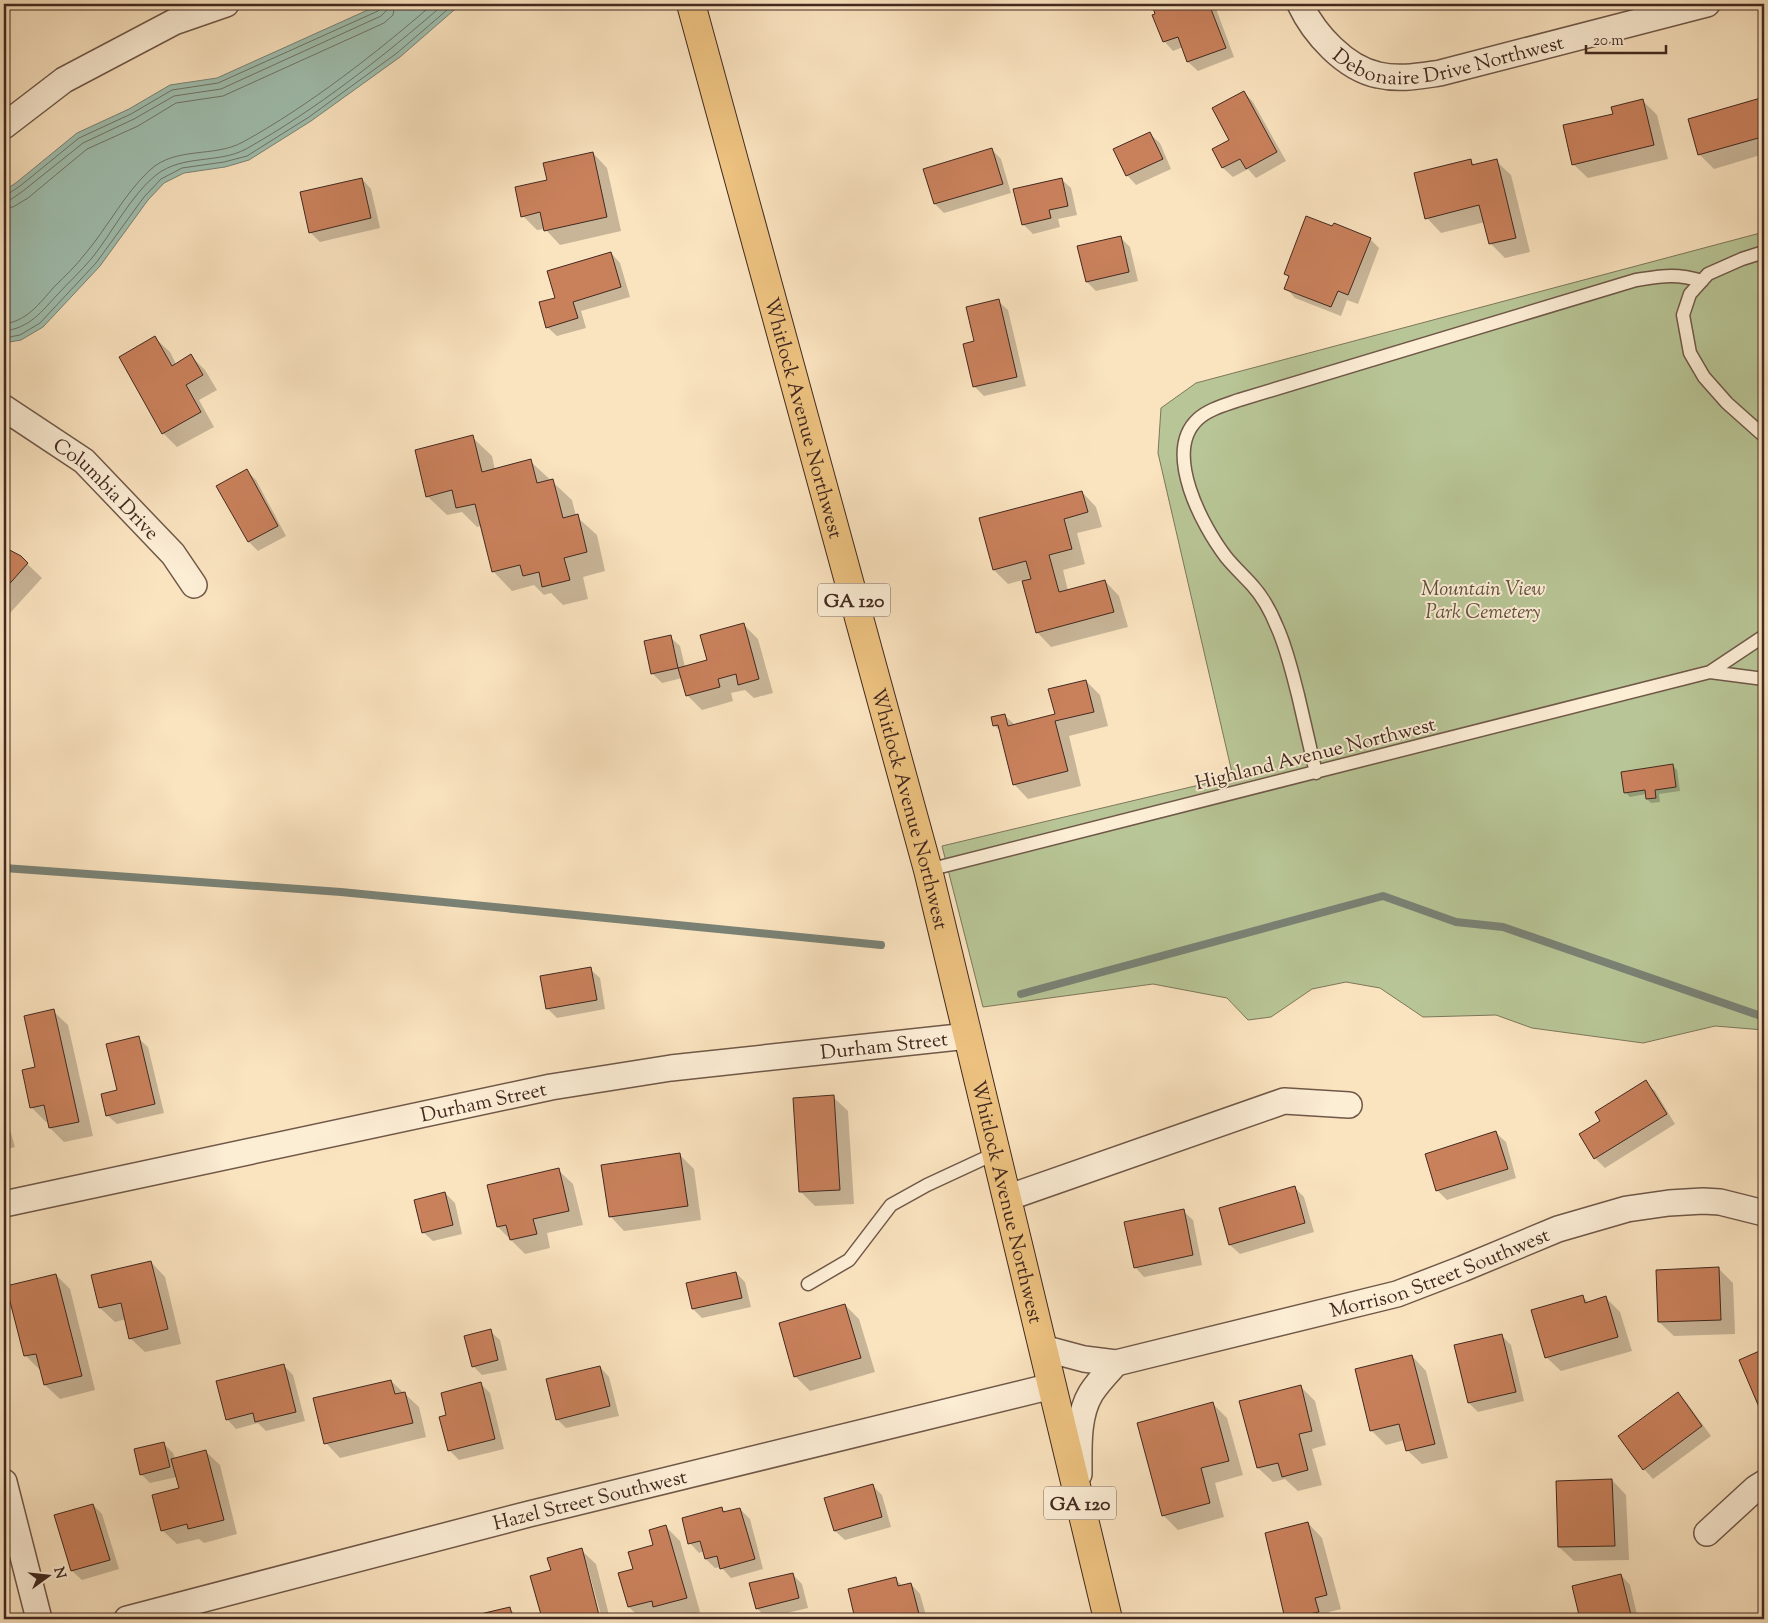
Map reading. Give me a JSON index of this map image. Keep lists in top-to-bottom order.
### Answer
{
  "streets": {
    "highway": ["Whitlock Avenue Northwest", "GA 120"],
    "street": [
      "Debonaire Drive Northwest",
      "Columbia Drive",
      "Durham Street",
      "Morrison Street Southwest",
      "Hazel Street Southwest"
    ],
    "lane": ["Highland Avenue Northwest"]
  },
  "crossings": [
    ["Whitlock Avenue Northwest", "Highland Avenue Northwest"],
    ["Whitlock Avenue Northwest", "Durham Street"],
    ["Whitlock Avenue Northwest", "Morrison Street Southwest"],
    ["Whitlock Avenue Northwest", "Hazel Street Southwest"]
  ],
  "parks": ["Mountain View Park Cemetery"],
  "scale_bar": "20 m",
  "north": "right"
}
